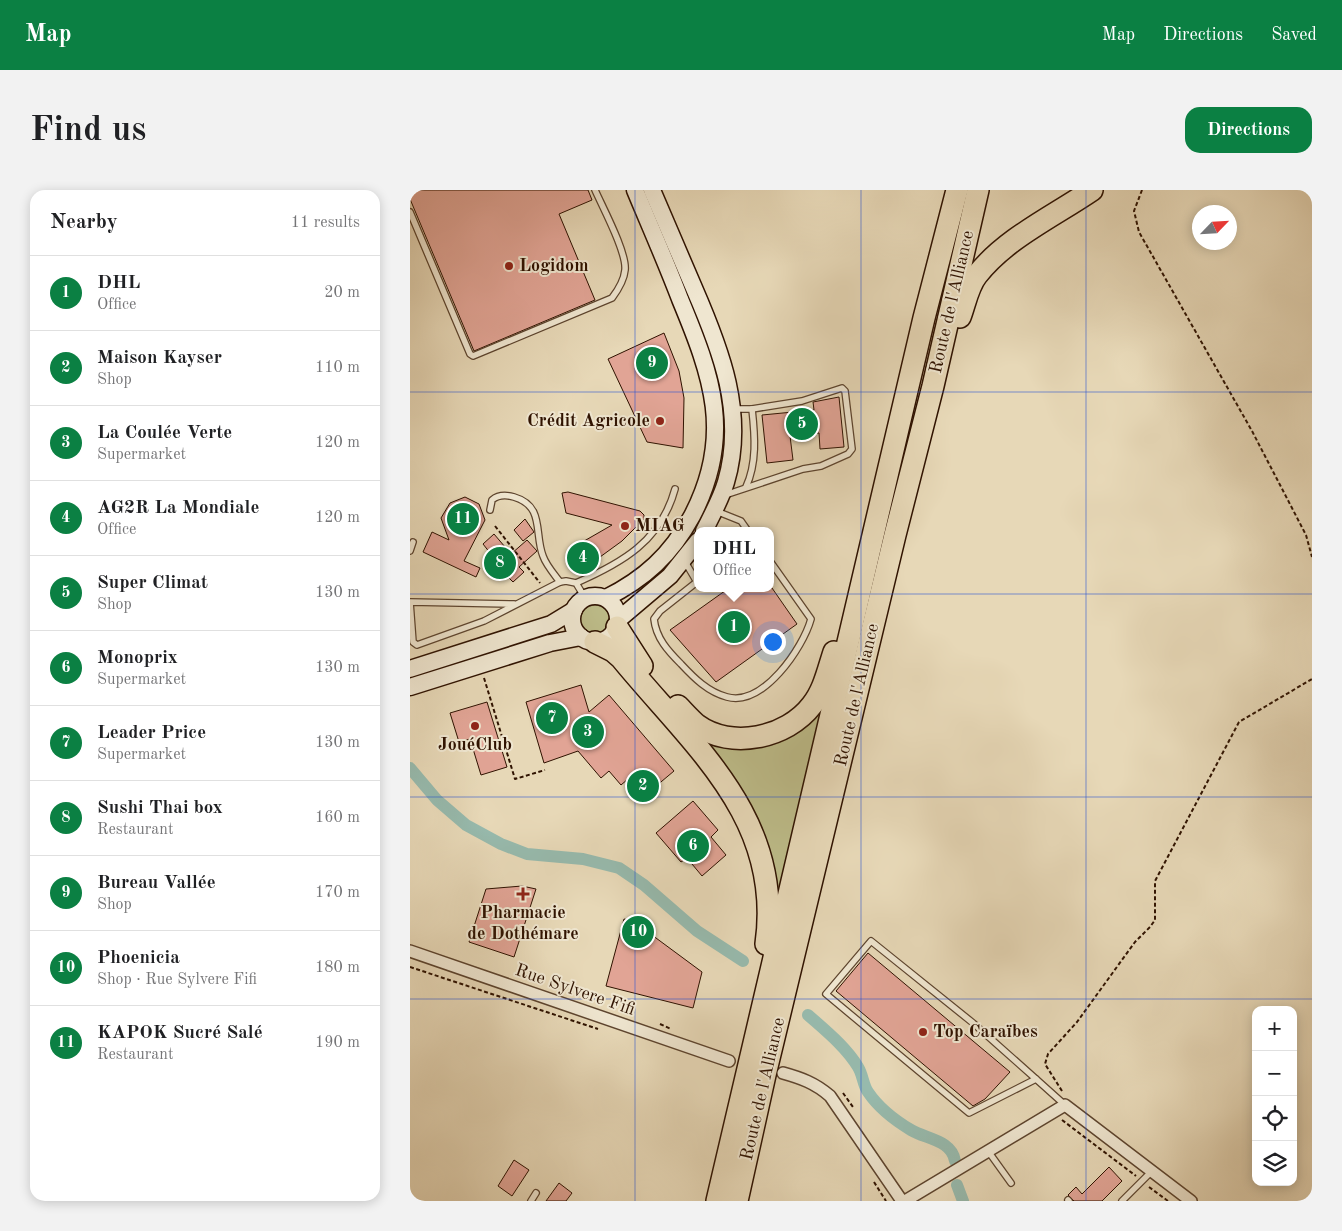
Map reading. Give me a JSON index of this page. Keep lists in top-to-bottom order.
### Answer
{
  "streets": {
    "highway": ["Route de l'Alliance"],
    "street": ["Rue Sylvere Fifi"]
  },
  "places": {
    "other": [
      "Logidom",
      "Crédit Agricole",
      "MIAG",
      "JouéClub",
      "Top Caraïbes"
    ],
    "health": ["Pharmacie de Dothémare"]
  },
  "north": "top right",
  "page": {
    "header": "Map",
    "nav": ["Map", "Directions", "Saved"],
    "buttons": "Directions",
    "title": "Find us",
    "heading": ["Nearby", "11 results"],
    "list": [
      {
        "mark": "1",
        "name": "DHL",
        "note": "Office",
        "value": "20 m"
      },
      {
        "mark": "2",
        "name": "Maison Kayser",
        "note": "Shop",
        "value": "110 m"
      },
      {
        "mark": "3",
        "name": "La Coulée Verte",
        "note": "Supermarket",
        "value": "120 m"
      },
      {
        "mark": "4",
        "name": "AG2R La Mondiale",
        "note": "Office",
        "value": "120 m"
      },
      {
        "mark": "5",
        "name": "Super Climat",
        "note": "Shop",
        "value": "130 m"
      },
      {
        "mark": "6",
        "name": "Monoprix",
        "note": "Supermarket",
        "value": "130 m"
      },
      {
        "mark": "7",
        "name": "Leader Price",
        "note": "Supermarket",
        "value": "130 m"
      },
      {
        "mark": "8",
        "name": "Sushi Thai box",
        "note": "Restaurant",
        "value": "160 m"
      },
      {
        "mark": "9",
        "name": "Bureau Vallée",
        "note": "Shop",
        "value": "170 m"
      },
      {
        "mark": "10",
        "name": "Phoenicia",
        "note": "Shop · Rue Sylvere Fifi",
        "value": "180 m"
      },
      {
        "mark": "11",
        "name": "KAPOK Sucré Salé",
        "note": "Restaurant",
        "value": "190 m"
      }
    ],
    "pins": [
      "9",
      "5",
      "11",
      "4",
      "8",
      "1",
      "7",
      "3",
      "2",
      "6",
      "10"
    ],
    "popup": ["DHL", "Office"],
    "map_buttons": ["+", "−"]
  }
}
